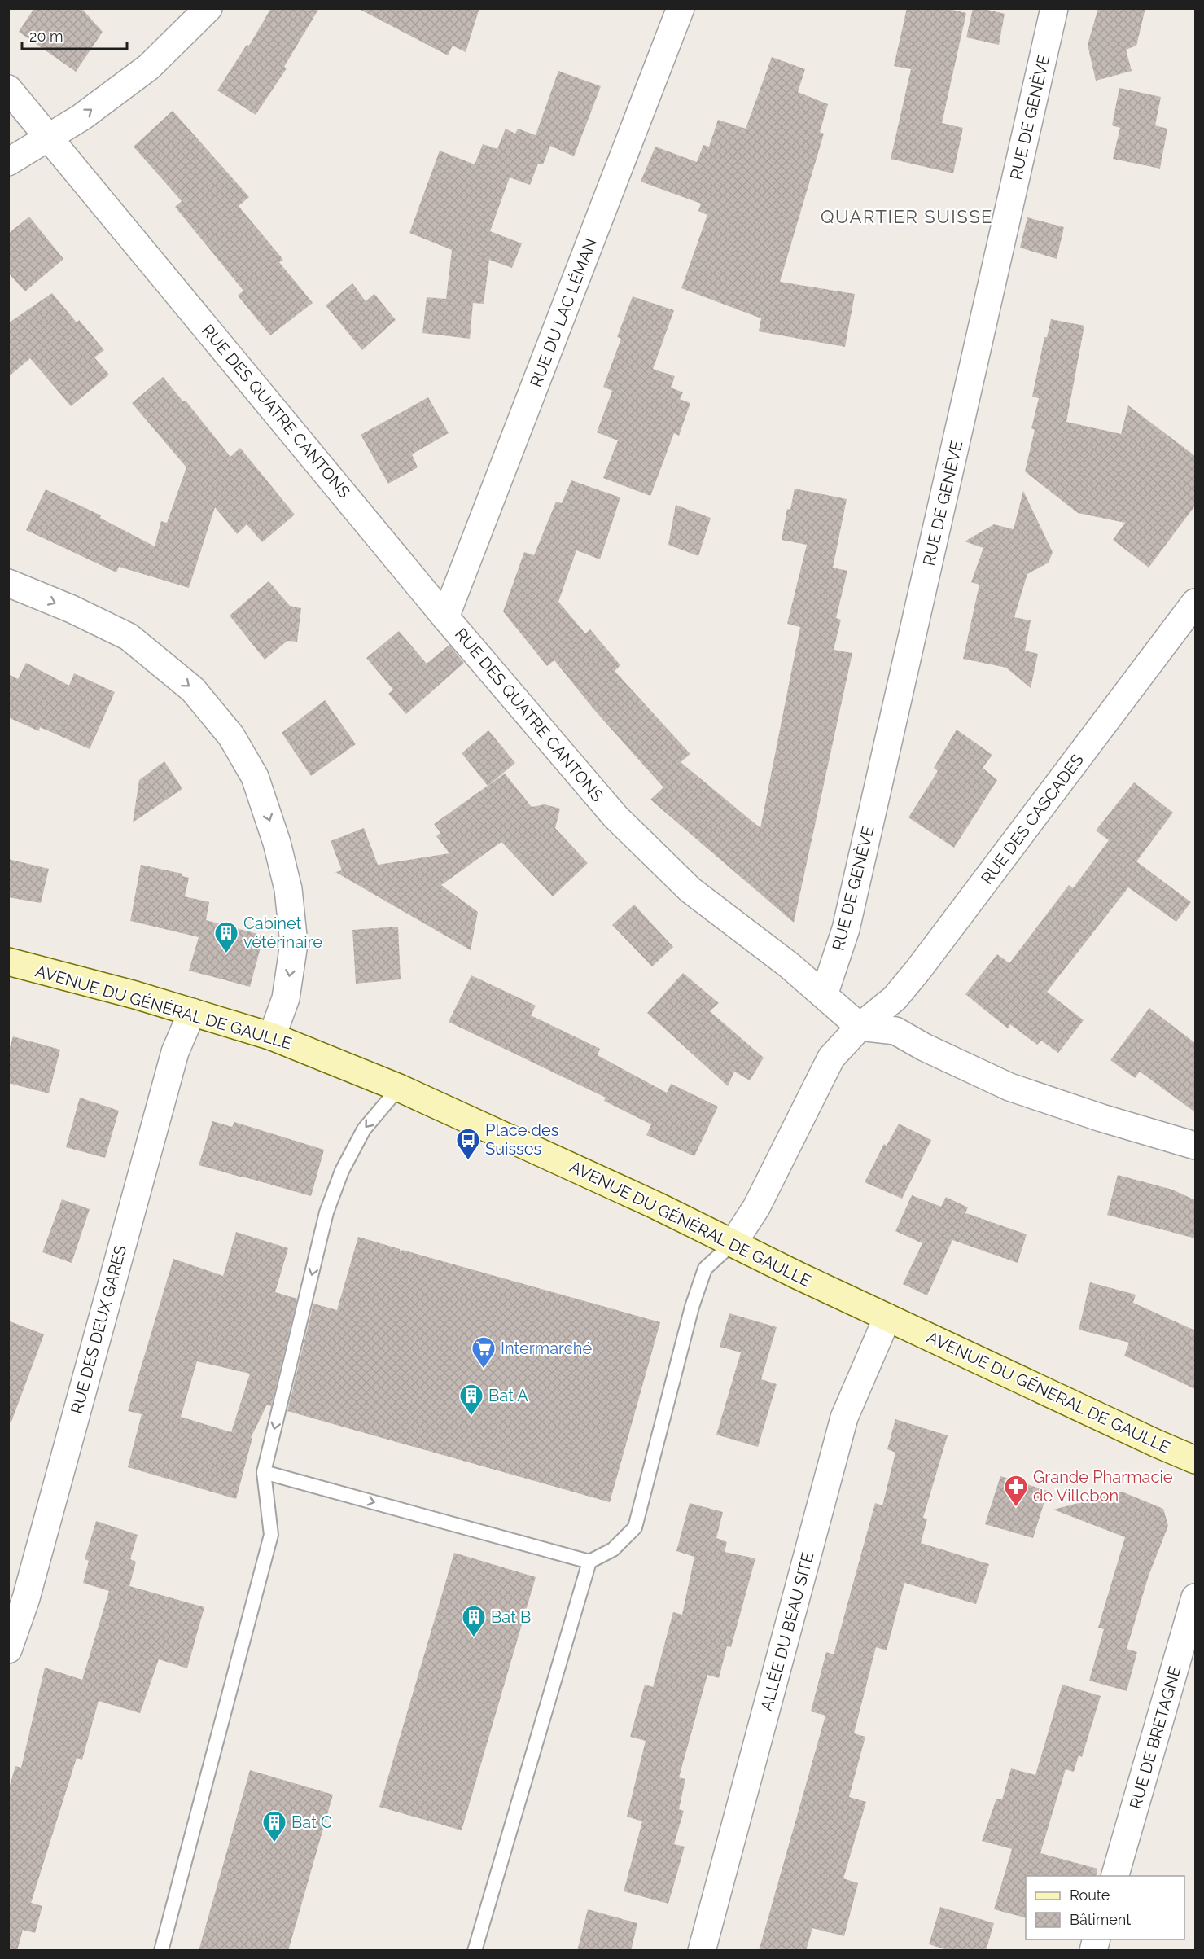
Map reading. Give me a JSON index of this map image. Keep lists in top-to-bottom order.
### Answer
{
  "streets": {
    "main road": ["AVENUE DU GÉNÉRAL DE GAULLE"],
    "street": [
      "RUE DE GENÈVE",
      "RUE DU LAC LÉMAN",
      "RUE DES QUATRE CANTONS",
      "RUE DES CASCADES",
      "RUE DES DEUX GARES",
      "ALLÉE DU BEAU SITE",
      "RUE DE BRETAGNE"
    ]
  },
  "crossings": [
    ["RUE DE GENÈVE", "RUE DES QUATRE CANTONS"],
    ["RUE DU LAC LÉMAN", "RUE DES QUATRE CANTONS"],
    ["RUE DES QUATRE CANTONS", "RUE DES CASCADES"],
    ["AVENUE DU GÉNÉRAL DE GAULLE", "RUE DES DEUX GARES"],
    ["AVENUE DU GÉNÉRAL DE GAULLE", "ALLÉE DU BEAU SITE"]
  ],
  "districts": ["QUARTIER SUISSE"],
  "places": {
    "building": [
      "Cabinet vétérinaire",
      "Bat A",
      "Bat B",
      "Bat C"
    ],
    "bus stop": ["Place des Suisses"],
    "supermarket": ["Intermarché"],
    "pharmacy": ["Grande Pharmacie de Villebon"]
  },
  "legend": ["Route", "Bâtiment"],
  "scale_bar": "20 m"
}
